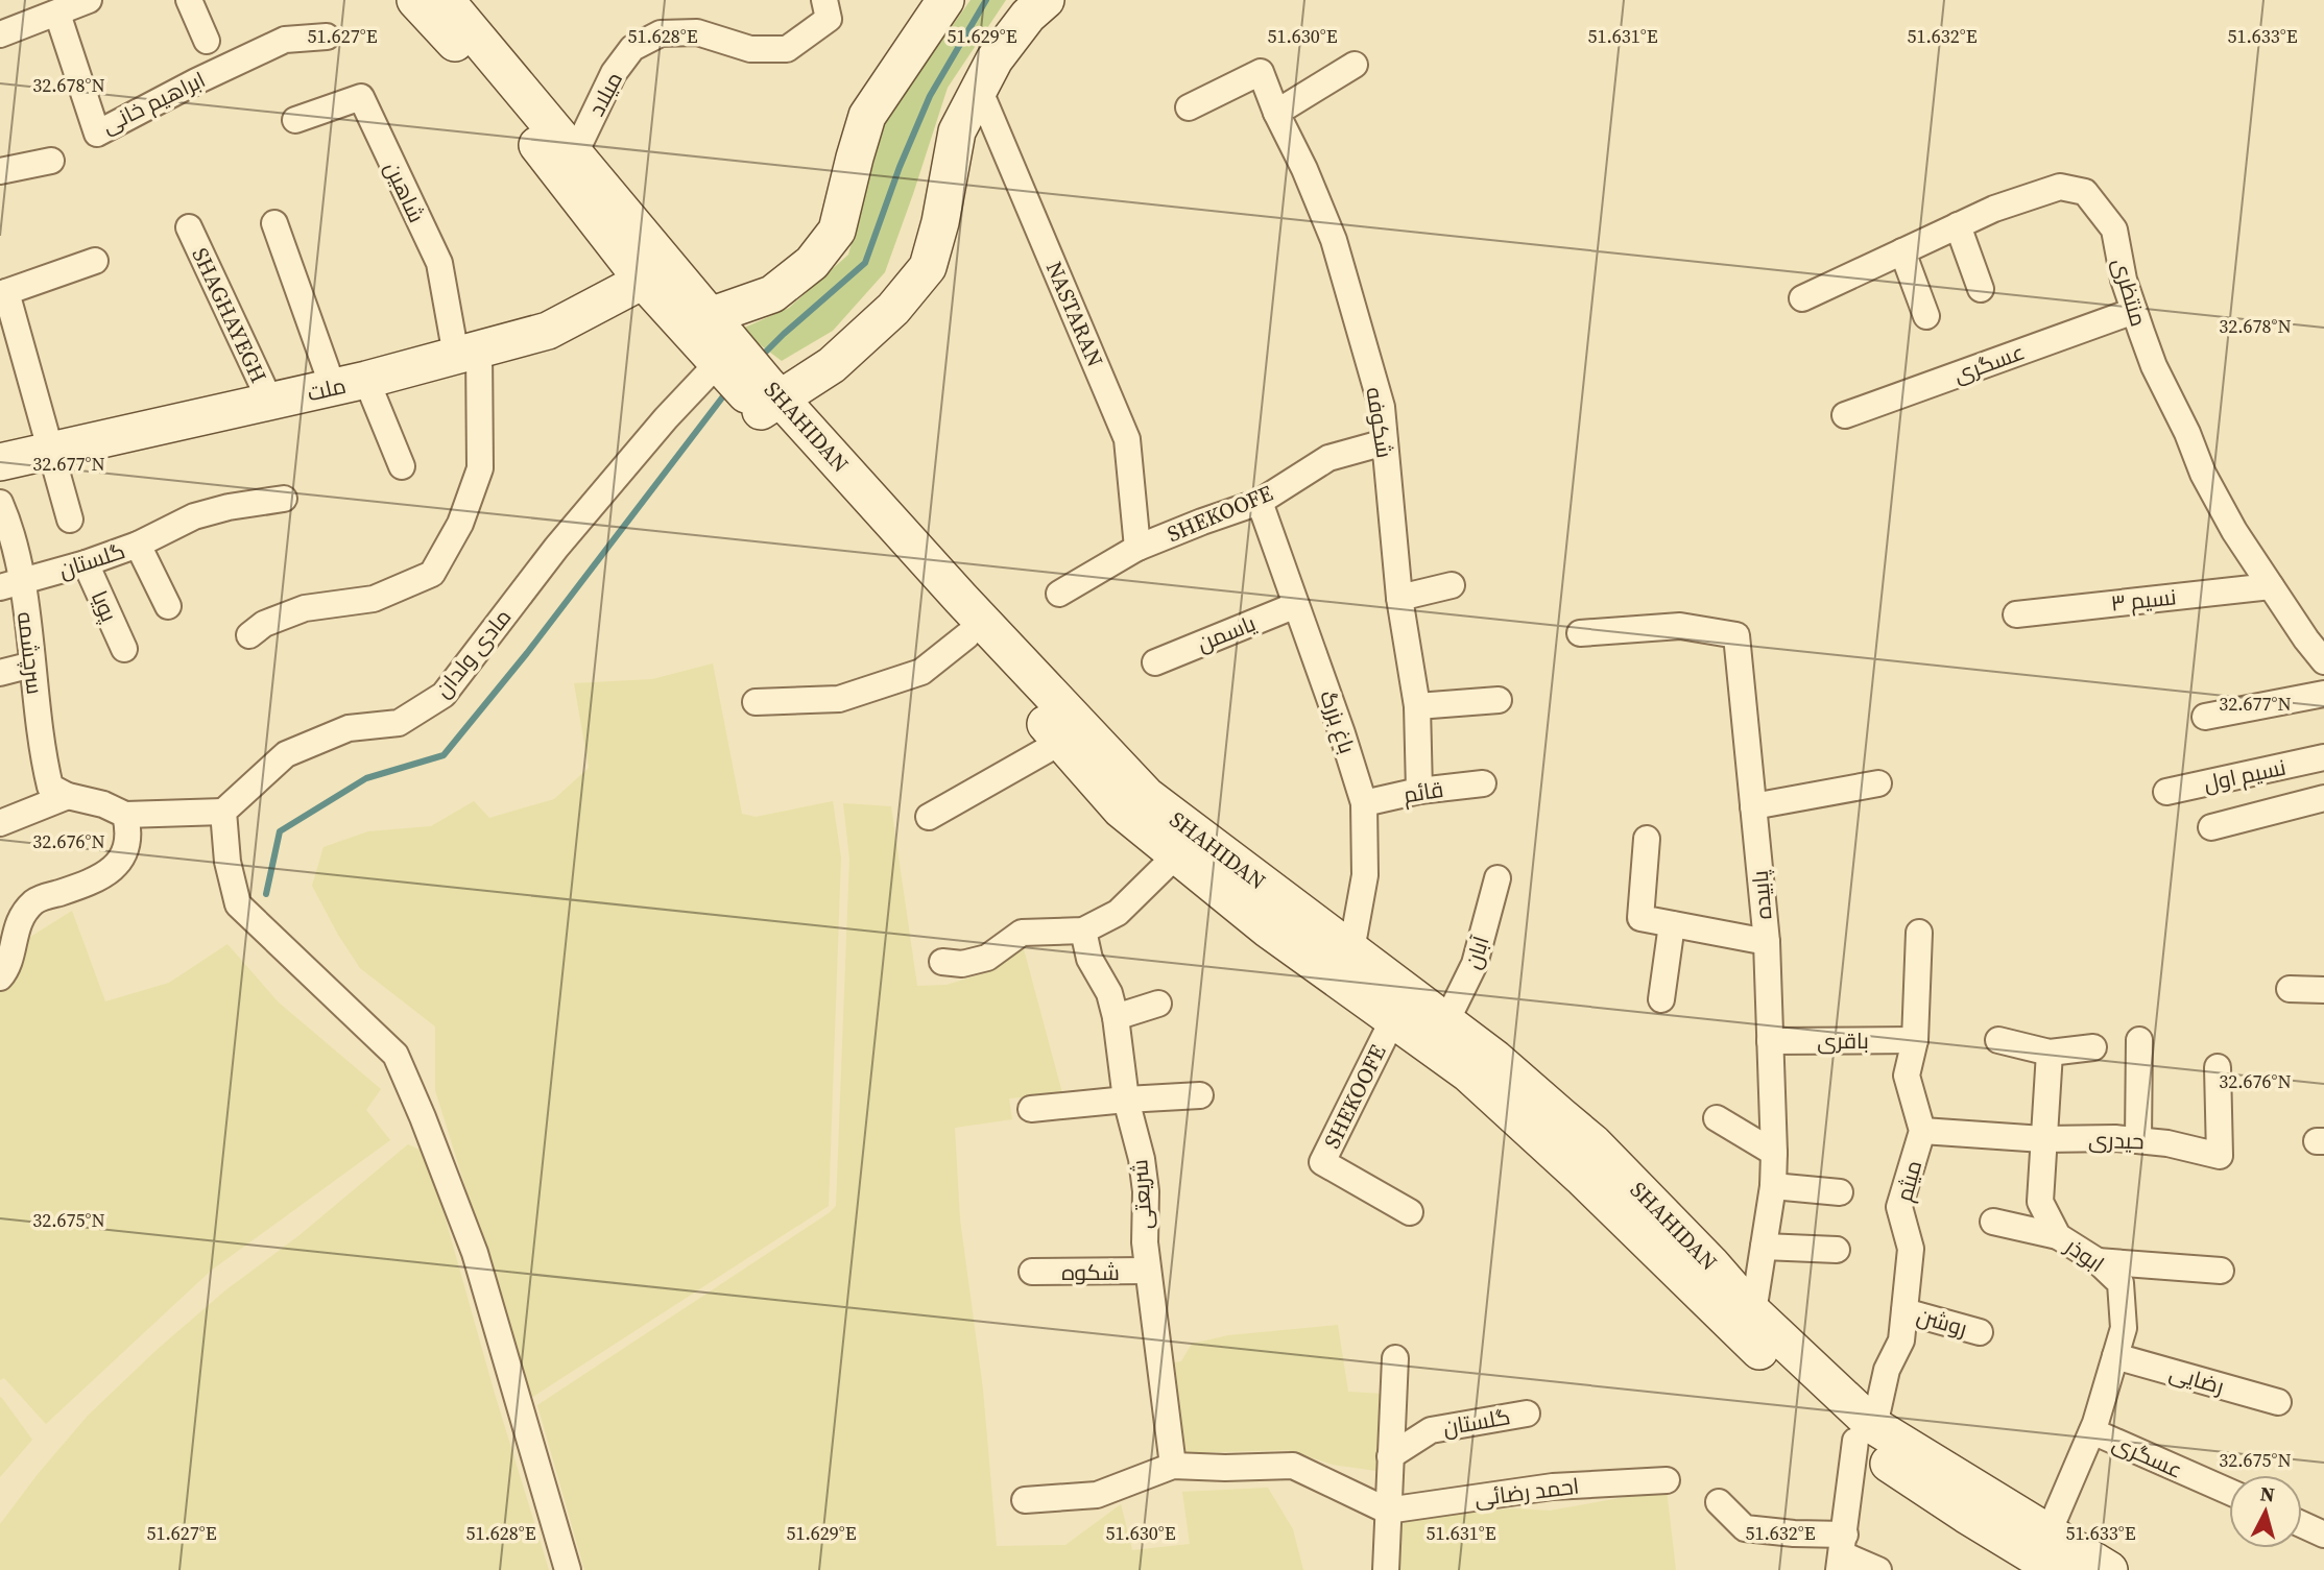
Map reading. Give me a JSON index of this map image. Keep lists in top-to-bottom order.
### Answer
{
  "streets": {
    "main road": ["ملت", "SHAHIDAN"],
    "street": [
      "میلاد",
      "ابراهیم خانی",
      "شاهین",
      "منتظری",
      "NASTARAN",
      "SHAGHAYEGH",
      "عسگری",
      "شکوفه",
      "SHEKOOFE",
      "گلستان",
      "نسیم ۳",
      "پویا",
      "یاسمن",
      "سرچشمه",
      "مادی ولدان",
      "باغ بزرگ",
      "نسیم اول",
      "قائم",
      "پابیده",
      "آبان",
      "باقری",
      "حیدری",
      "میثم",
      "شریعتی",
      "ابوذر",
      "شکوه",
      "روشن",
      "رضایی",
      "احمد رضائی"
    ]
  },
  "crossings": [
    ["میلاد", "SHAHIDAN"],
    ["شاهین", "ملت"],
    ["منتظری", "عسگری"],
    ["منتظری", "نسیم ۳"],
    ["NASTARAN", "SHEKOOFE"],
    ["SHAGHAYEGH", "ملت"],
    ["عسگری", "ابوذر"],
    ["ملت", "SHAHIDAN"],
    ["شکوفه", "SHEKOOFE"],
    ["شکوفه", "قائم"],
    ["SHAHIDAN", "SHEKOOFE"],
    ["SHAHIDAN", "مادی ولدان"],
    ["SHAHIDAN", "باغ بزرگ"],
    ["SHAHIDAN", "پابیده"],
    ["SHAHIDAN", "آبان"],
    ["SHAHIDAN", "میثم"],
    ["SHAHIDAN", "ابوذر"],
    ["SHEKOOFE", "باغ بزرگ"],
    ["گلستان", "پویا"],
    ["گلستان", "سرچشمه"],
    ["یاسمن", "باغ بزرگ"],
    ["باغ بزرگ", "قائم"],
    ["پابیده", "باقری"],
    ["باقری", "میثم"],
    ["حیدری", "میثم"],
    ["حیدری", "ابوذر"],
    ["میثم", "روشن"],
    ["شریعتی", "شکوه"],
    ["ابوذر", "رضایی"]
  ],
  "north": "top",
  "coordinates": [
    "51.627°E",
    "51.628°E",
    "51.629°E",
    "51.630°E",
    "51.631°E",
    "51.632°E",
    "51.633°E",
    "32.678°N",
    "32.677°N",
    "32.676°N",
    "32.675°N"
  ]
}
